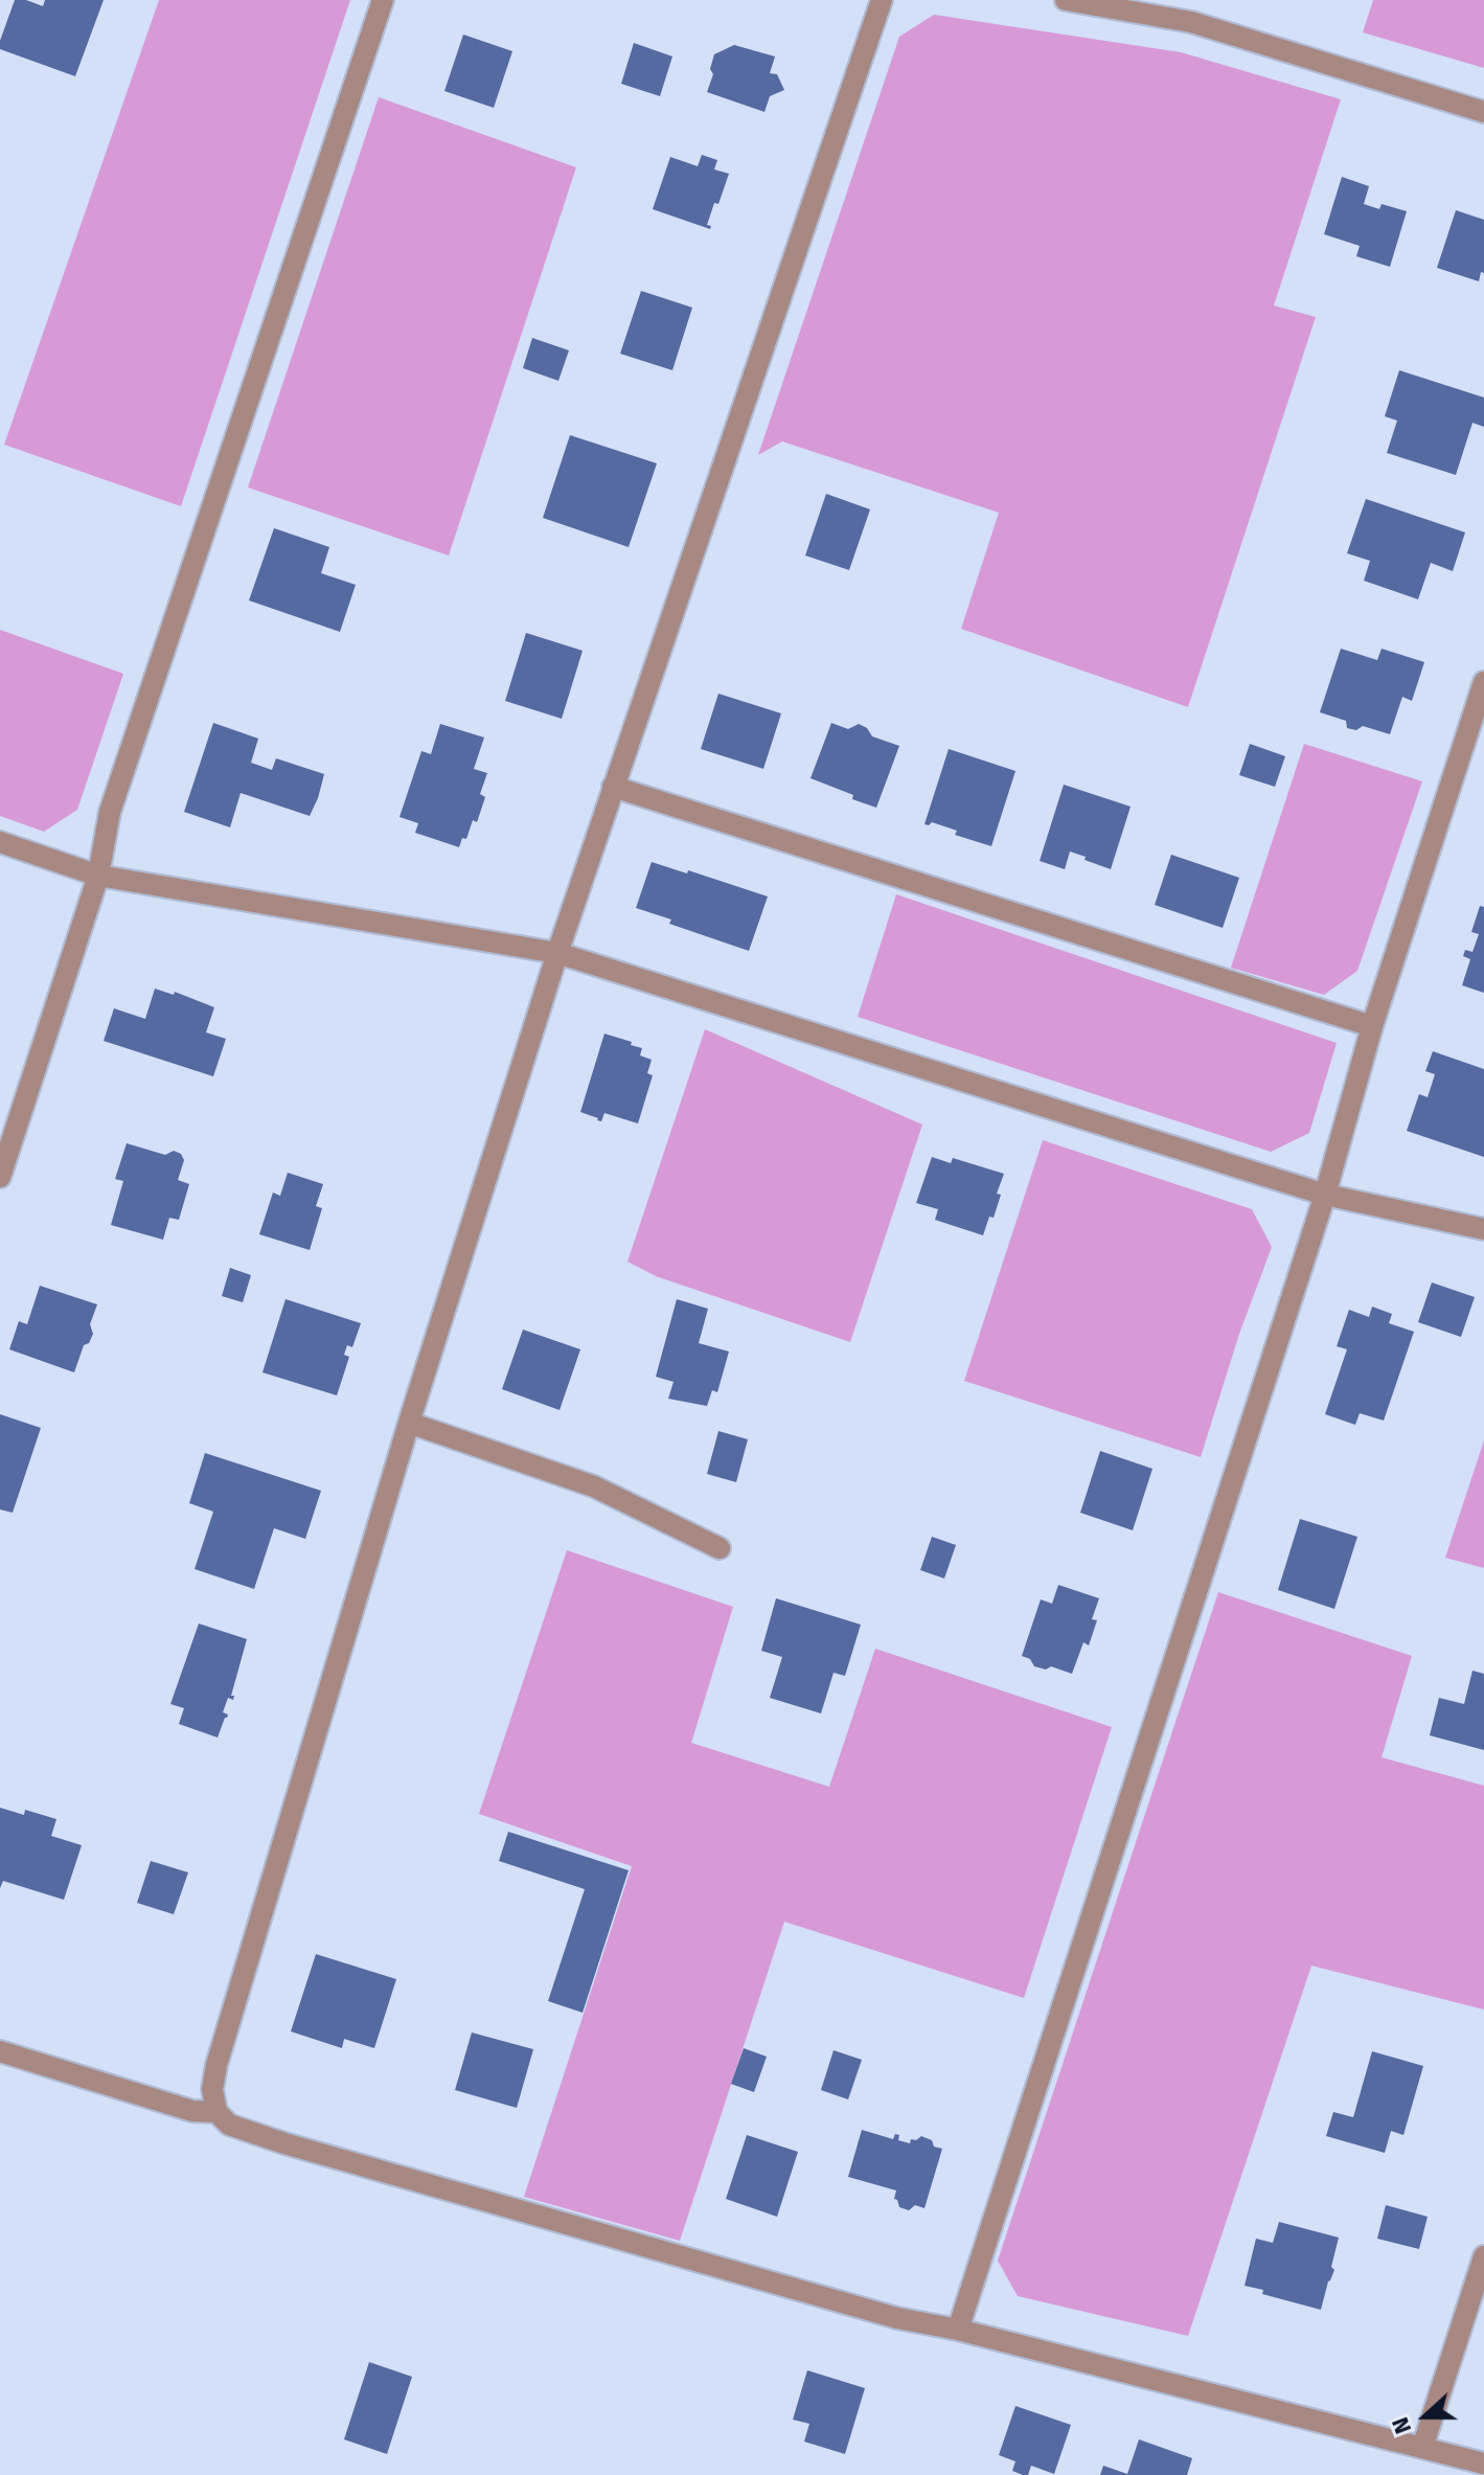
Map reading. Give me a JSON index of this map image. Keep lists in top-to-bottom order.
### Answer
{
  "north": "left"
}
